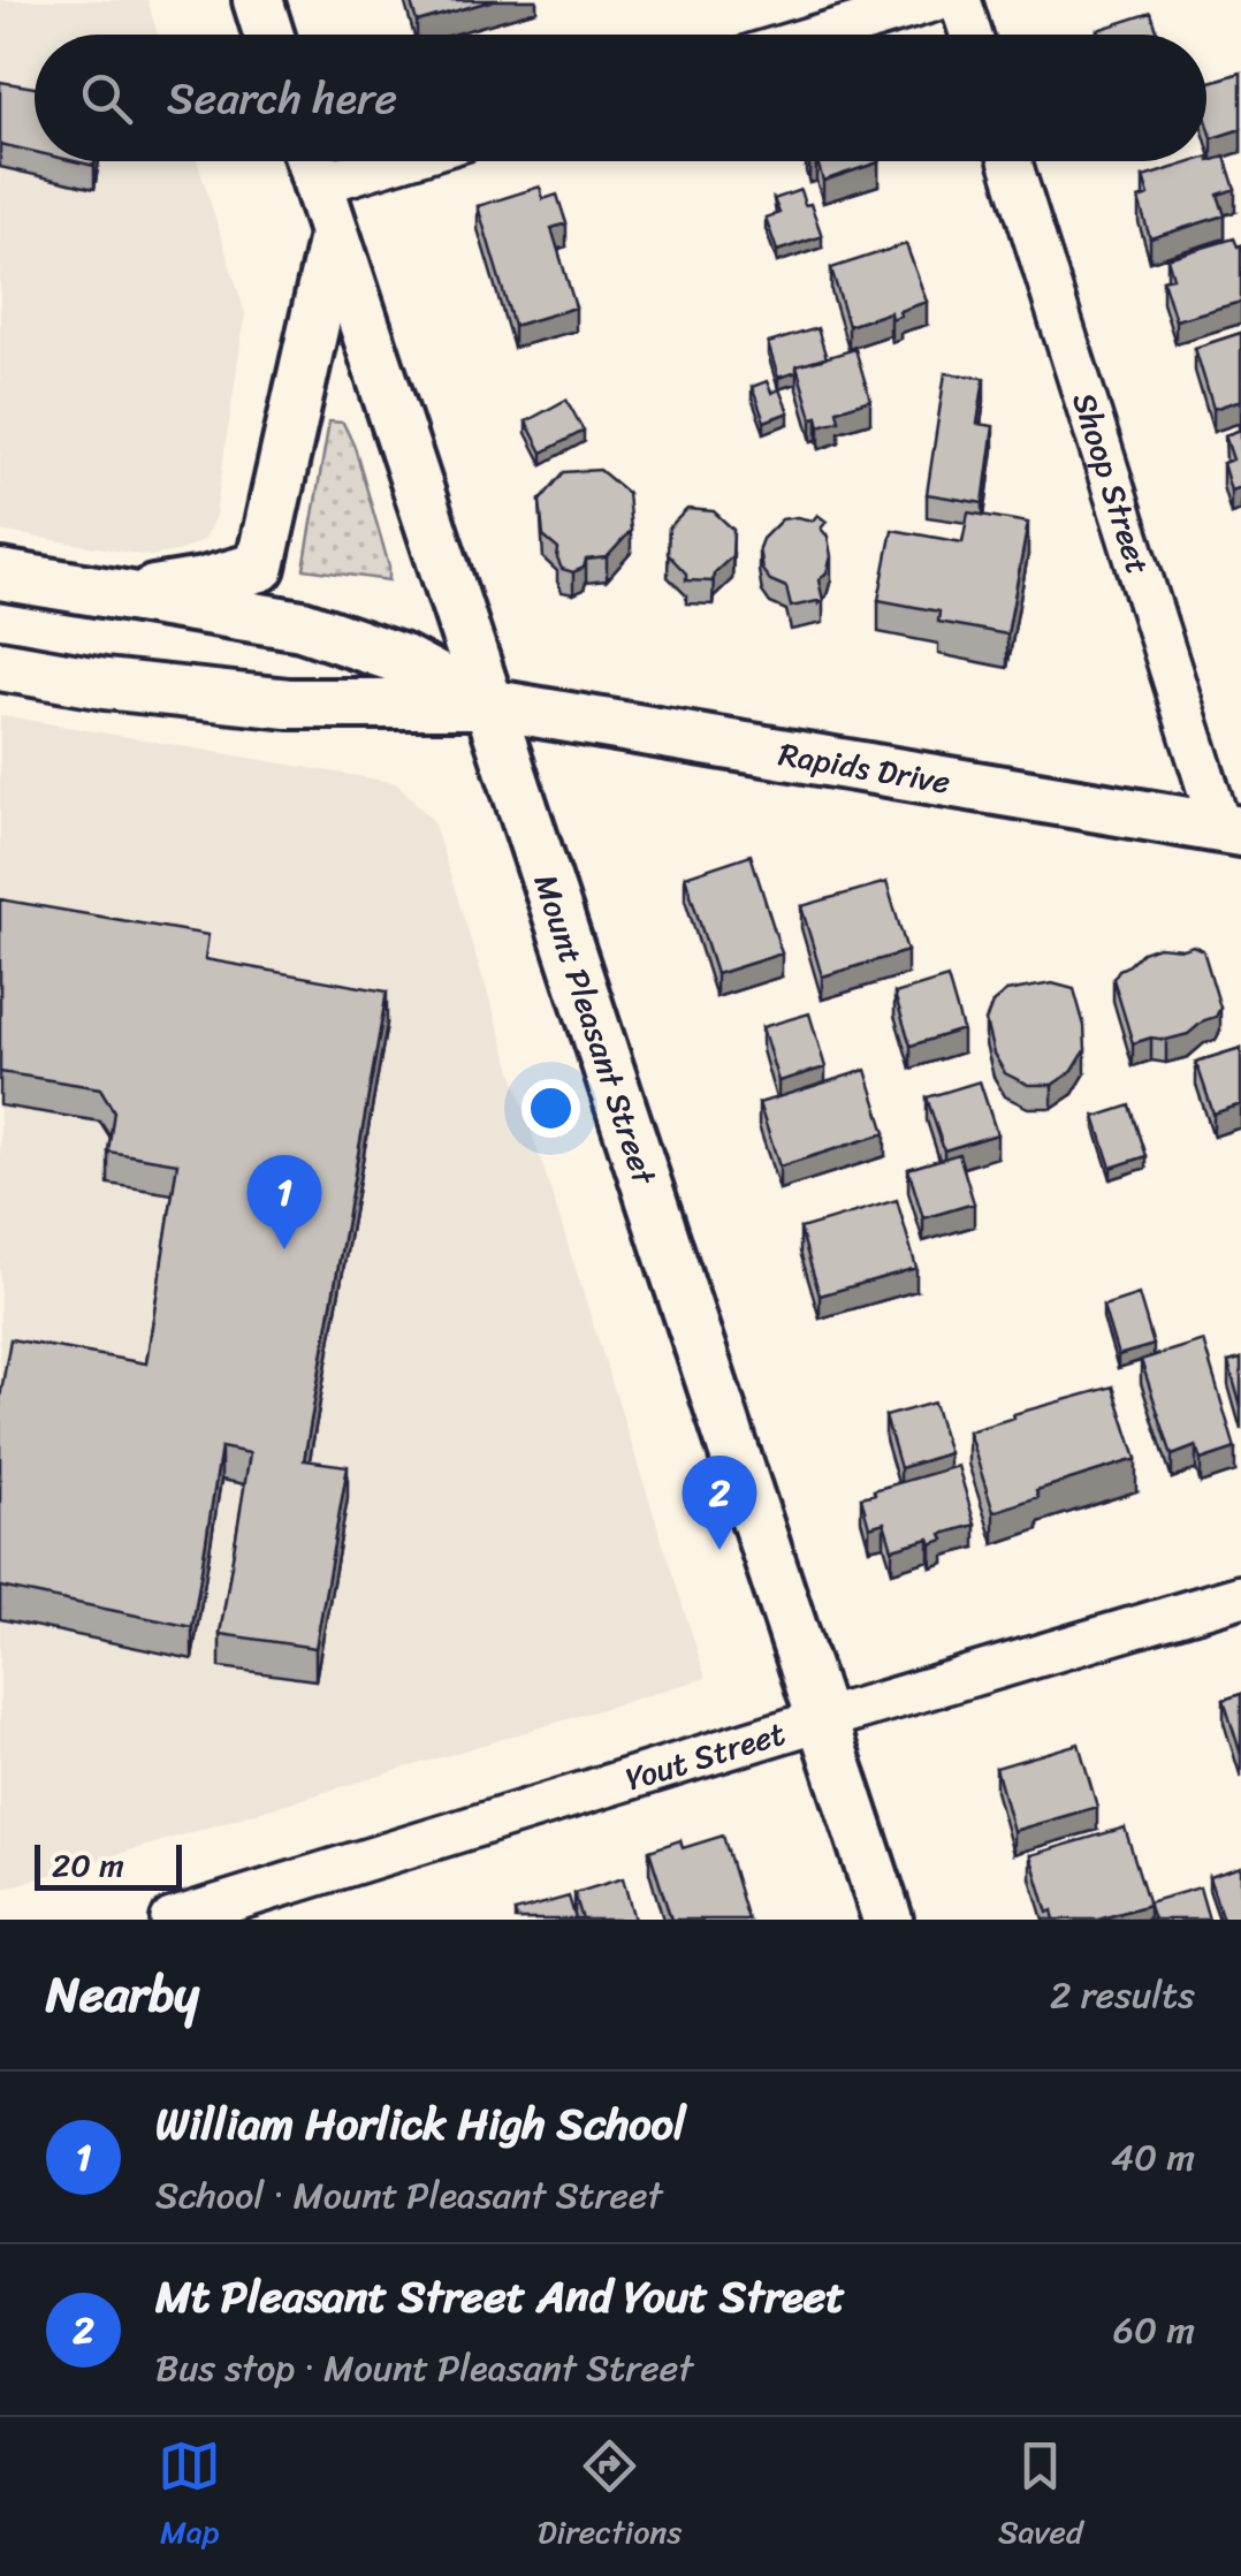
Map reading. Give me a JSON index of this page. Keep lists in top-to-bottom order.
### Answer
{
  "streets": {
    "street": [
      "Shoop Street",
      "Rapids Drive",
      "Mount Pleasant Street",
      "Yout Street"
    ]
  },
  "crossings": [
    ["Shoop Street", "Rapids Drive"],
    ["Rapids Drive", "Mount Pleasant Street"],
    ["Mount Pleasant Street", "Yout Street"]
  ],
  "scale_bar": "20 m",
  "page": {
    "search": "Search here",
    "pins": ["1", "2"],
    "scale": "20 m",
    "heading": ["Nearby", "2 results"],
    "list": [
      {
        "mark": "1",
        "name": "William Horlick High School",
        "note": "School · Mount Pleasant Street",
        "value": "40 m"
      },
      {
        "mark": "2",
        "name": "Mt Pleasant Street And Yout Street",
        "note": "Bus stop · Mount Pleasant Street",
        "value": "60 m"
      }
    ],
    "nav": ["Map", "Directions", "Saved"]
  }
}
